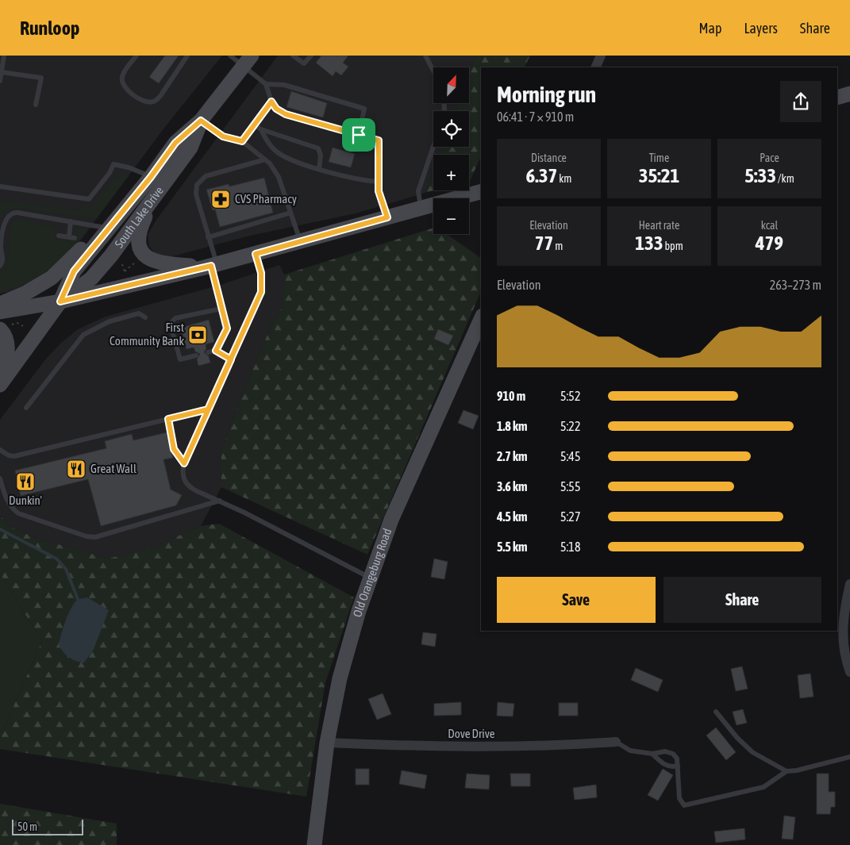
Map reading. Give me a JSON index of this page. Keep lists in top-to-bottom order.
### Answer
{
  "streets": {
    "street": ["South Lake Drive", "Old Orangeburg Road", "Dove Drive"]
  },
  "crossings": [
    ["Old Orangeburg Road", "Dove Drive"]
  ],
  "places": {
    "pharmacy": ["CVS Pharmacy"],
    "bank": ["First Community Bank"],
    "restaurant": ["Great Wall", "Dunkin'"]
  },
  "scale_bar": "50 m",
  "north": "top right",
  "page": {
    "header": "Runloop",
    "nav": ["Map", "Layers", "Share"],
    "map_buttons": ["+", "−"],
    "heading": ["Morning run", "06:41 · 7 × 910 m"],
    "stats": [
      ["Distance", "6.37 km"],
      ["Time", "35:21"],
      ["Pace", "5:33 /km"],
      ["Elevation", "77 m"],
      ["Heart rate", "133 bpm"],
      ["kcal", "479"]
    ],
    "chart": ["Elevation", "263–273 m"],
    "list": [
      {
        "name": "910 m",
        "note": "5:52"
      },
      {
        "name": "1.8 km",
        "note": "5:22"
      },
      {
        "name": "2.7 km",
        "note": "5:45"
      },
      {
        "name": "3.6 km",
        "note": "5:55"
      },
      {
        "name": "4.5 km",
        "note": "5:27"
      },
      {
        "name": "5.5 km",
        "note": "5:18"
      }
    ],
    "buttons": ["Save", "Share"],
    "scale": "50 m"
  }
}
